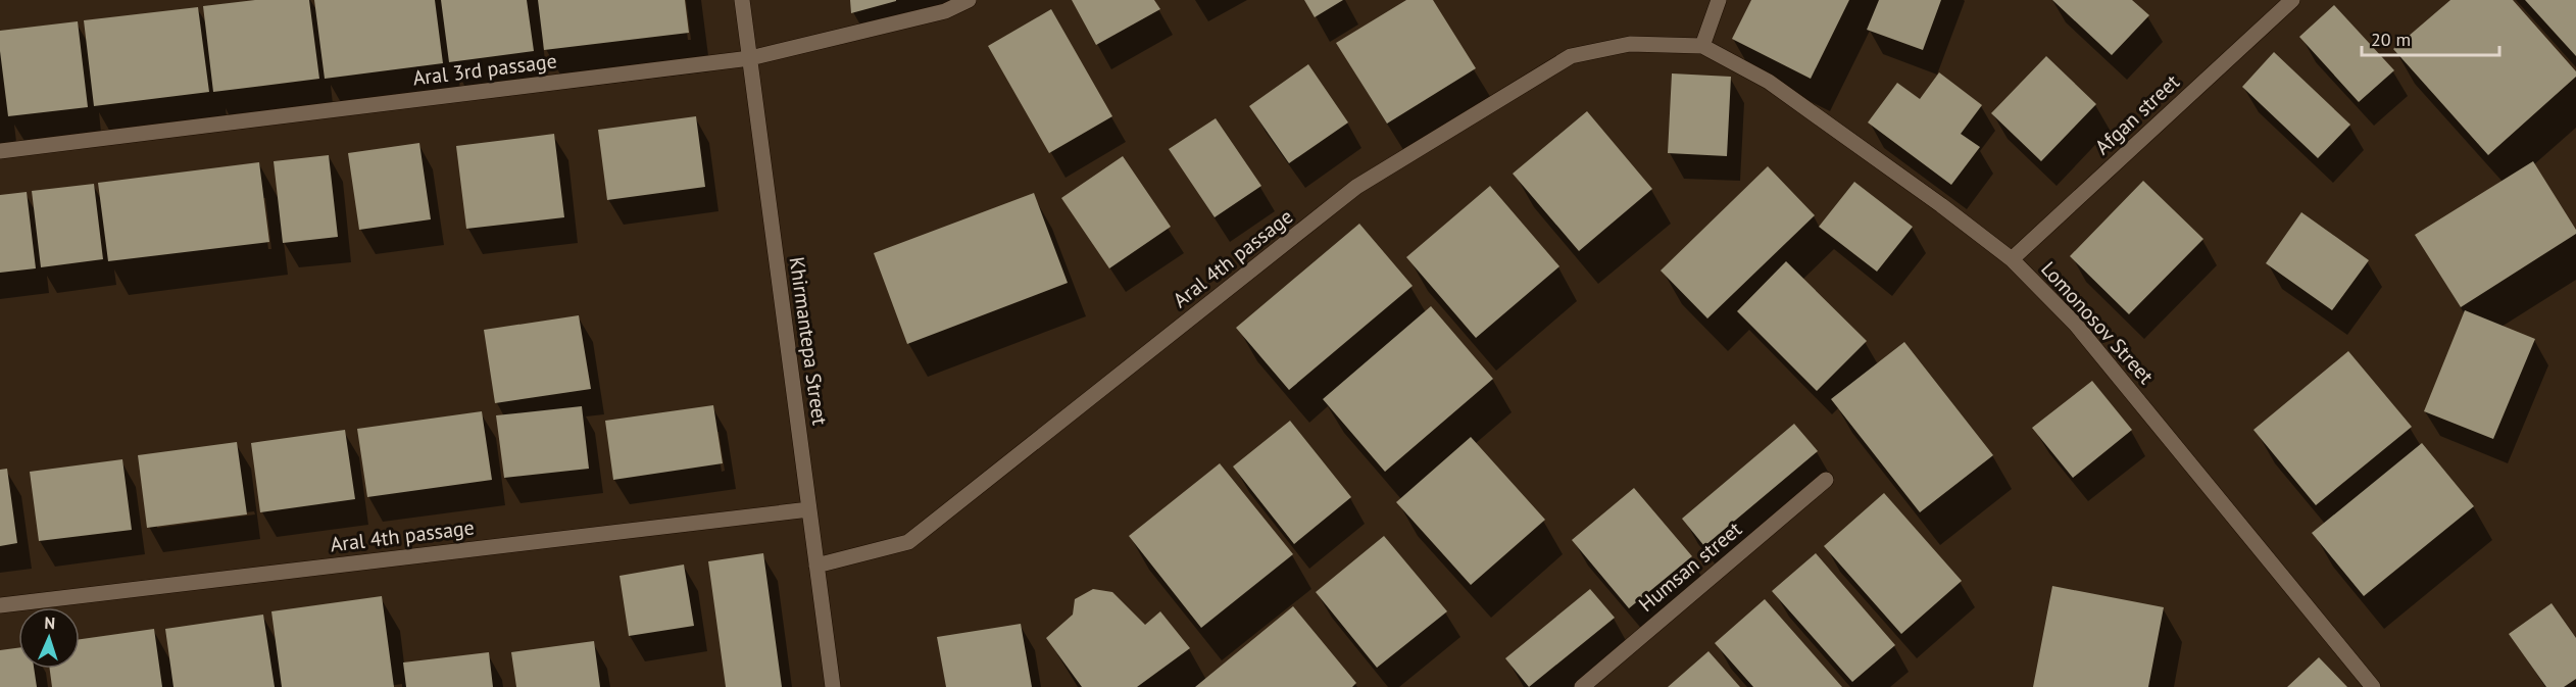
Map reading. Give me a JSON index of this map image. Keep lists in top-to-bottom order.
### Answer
{
  "streets": {
    "street": [
      "Aral 3rd passage",
      "Afgan street",
      "Aral 4th passage",
      "Lomonosov Street",
      "Khirmаntepa Street",
      "Humsan street"
    ]
  },
  "crossings": [
    ["Aral 3rd passage", "Khirmаntepa Street"],
    ["Afgan street", "Lomonosov Street"],
    ["Aral 4th passage", "Lomonosov Street"],
    ["Aral 4th passage", "Khirmаntepa Street"]
  ],
  "scale_bar": "20 m",
  "north": "top"
}
